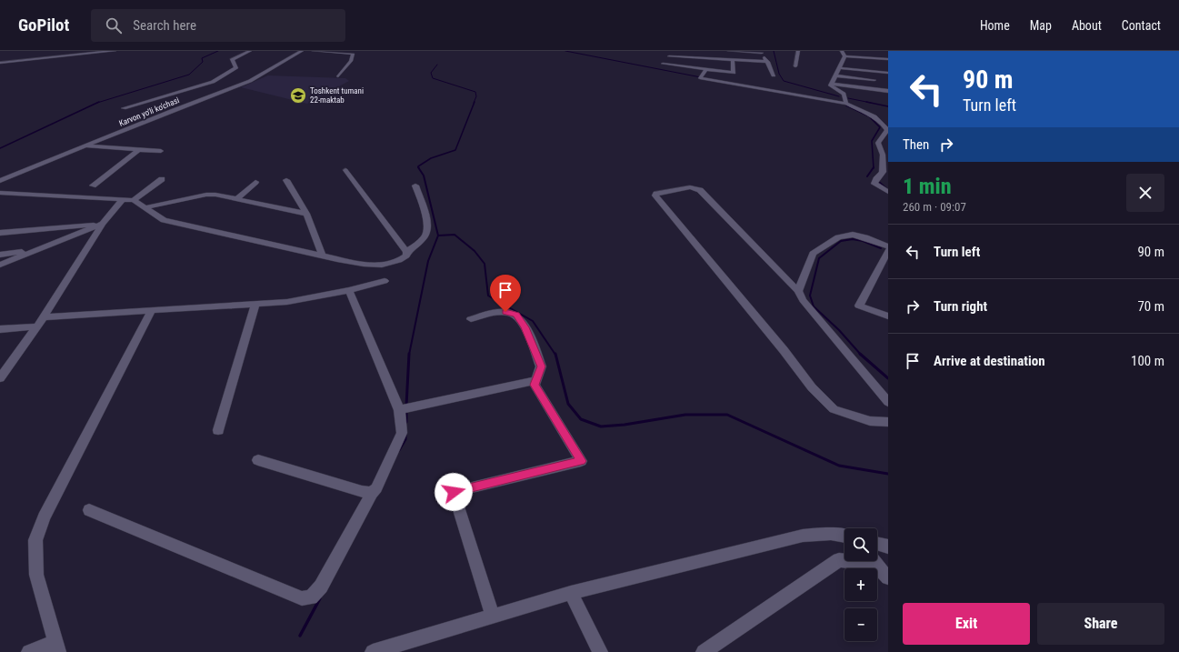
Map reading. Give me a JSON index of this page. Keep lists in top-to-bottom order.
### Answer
{
  "streets": {
    "street": ["Karvon yo‘li ko'chasi"]
  },
  "places": {
    "school or university": ["Toshkent tumani 22-maktab"]
  },
  "page": {
    "header": "GoPilot",
    "search": "Search here",
    "nav": [
      "Home",
      "Map",
      "About",
      "Contact"
    ],
    "turn": ["90 m", "Turn left"],
    "then": "Then",
    "heading": ["1 min", "260 m · 09:07"],
    "list": [
      {
        "name": "Turn left",
        "value": "90 m"
      },
      {
        "name": "Turn right",
        "value": "70 m"
      },
      {
        "name": "Arrive at destination",
        "value": "100 m"
      }
    ],
    "map_buttons": ["+", "−"],
    "buttons": ["Exit", "Share"]
  }
}
